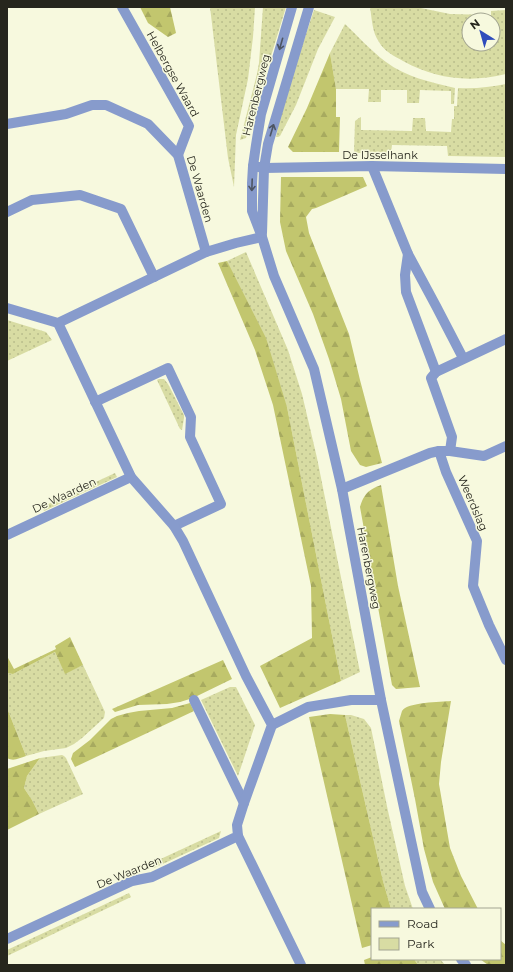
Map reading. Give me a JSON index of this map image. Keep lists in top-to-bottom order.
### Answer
{
  "streets": {
    "street": [
      "Helbergse Waard",
      "Harenbergweg",
      "De IJsselhank",
      "De Waarden",
      "Weerdslag"
    ]
  },
  "crossings": [
    ["Helbergse Waard", "De Waarden"],
    ["Harenbergweg", "De IJsselhank"]
  ],
  "legend": ["Road", "Park"],
  "north": "top left"
}
